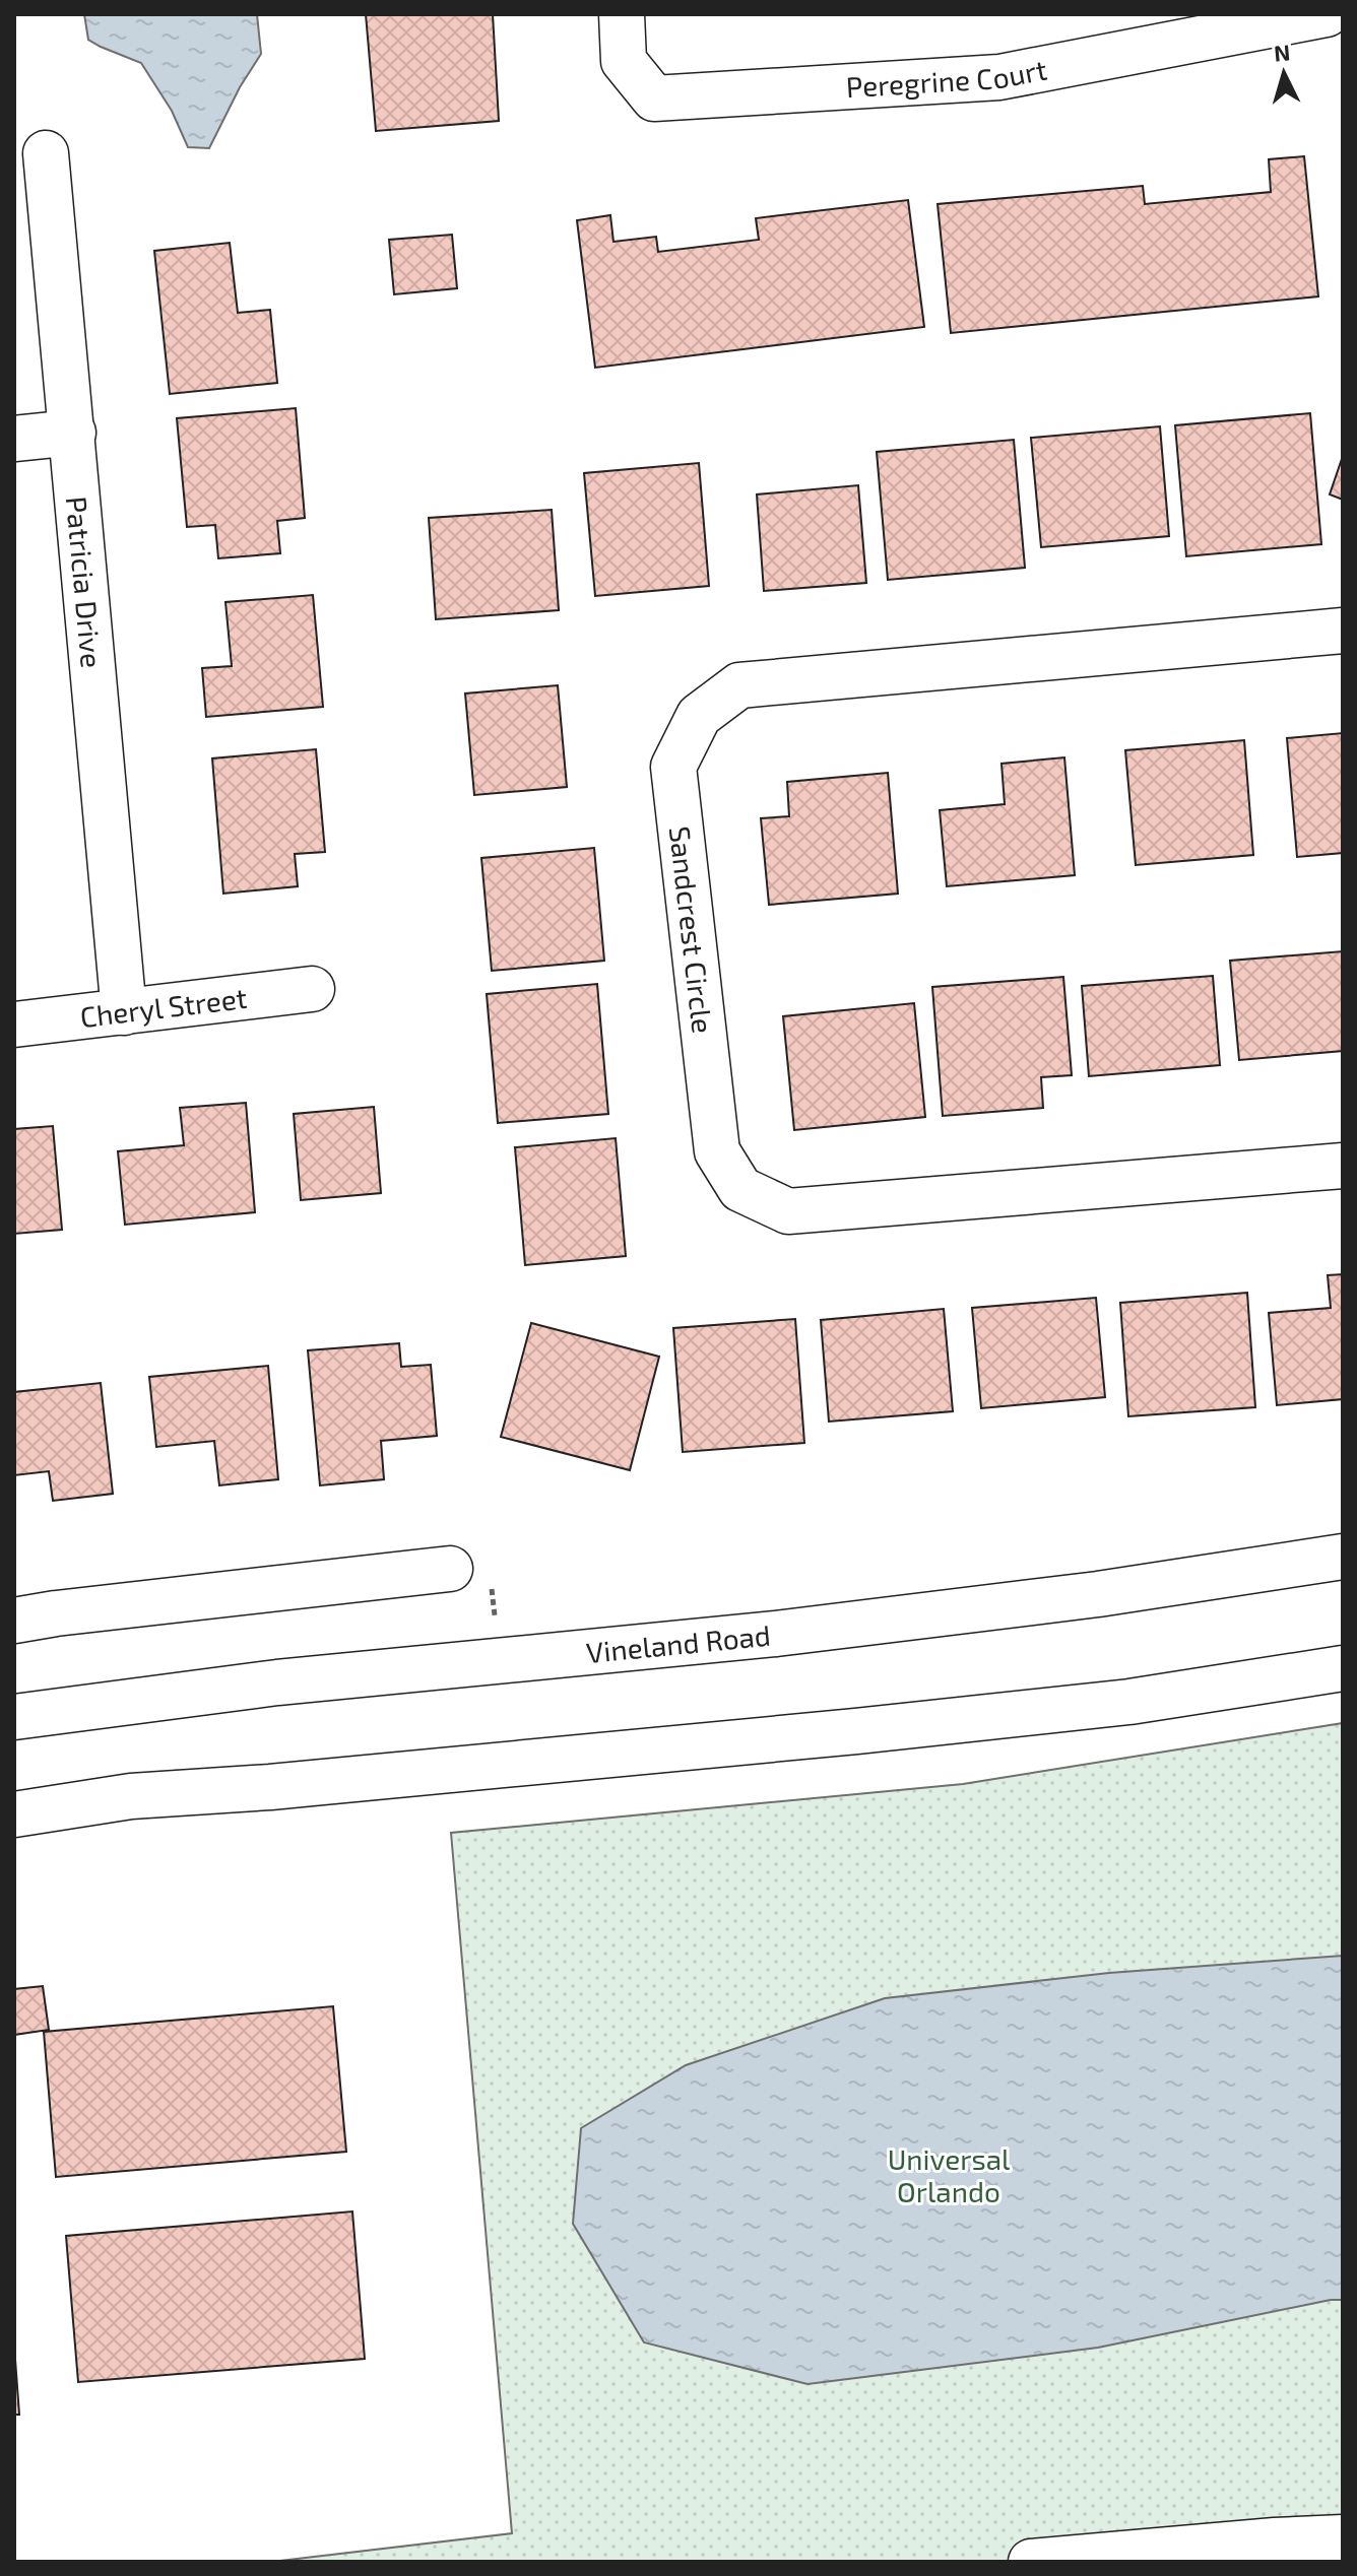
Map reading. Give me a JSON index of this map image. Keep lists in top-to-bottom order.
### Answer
{
  "streets": {
    "street": [
      "Peregrine Court",
      "Patricia Drive",
      "Sandcrest Circle",
      "Cheryl Street",
      "Vineland Road"
    ]
  },
  "crossings": [
    ["Patricia Drive", "Cheryl Street"]
  ],
  "parks": ["Universal Orlando"],
  "north": "top"
}
